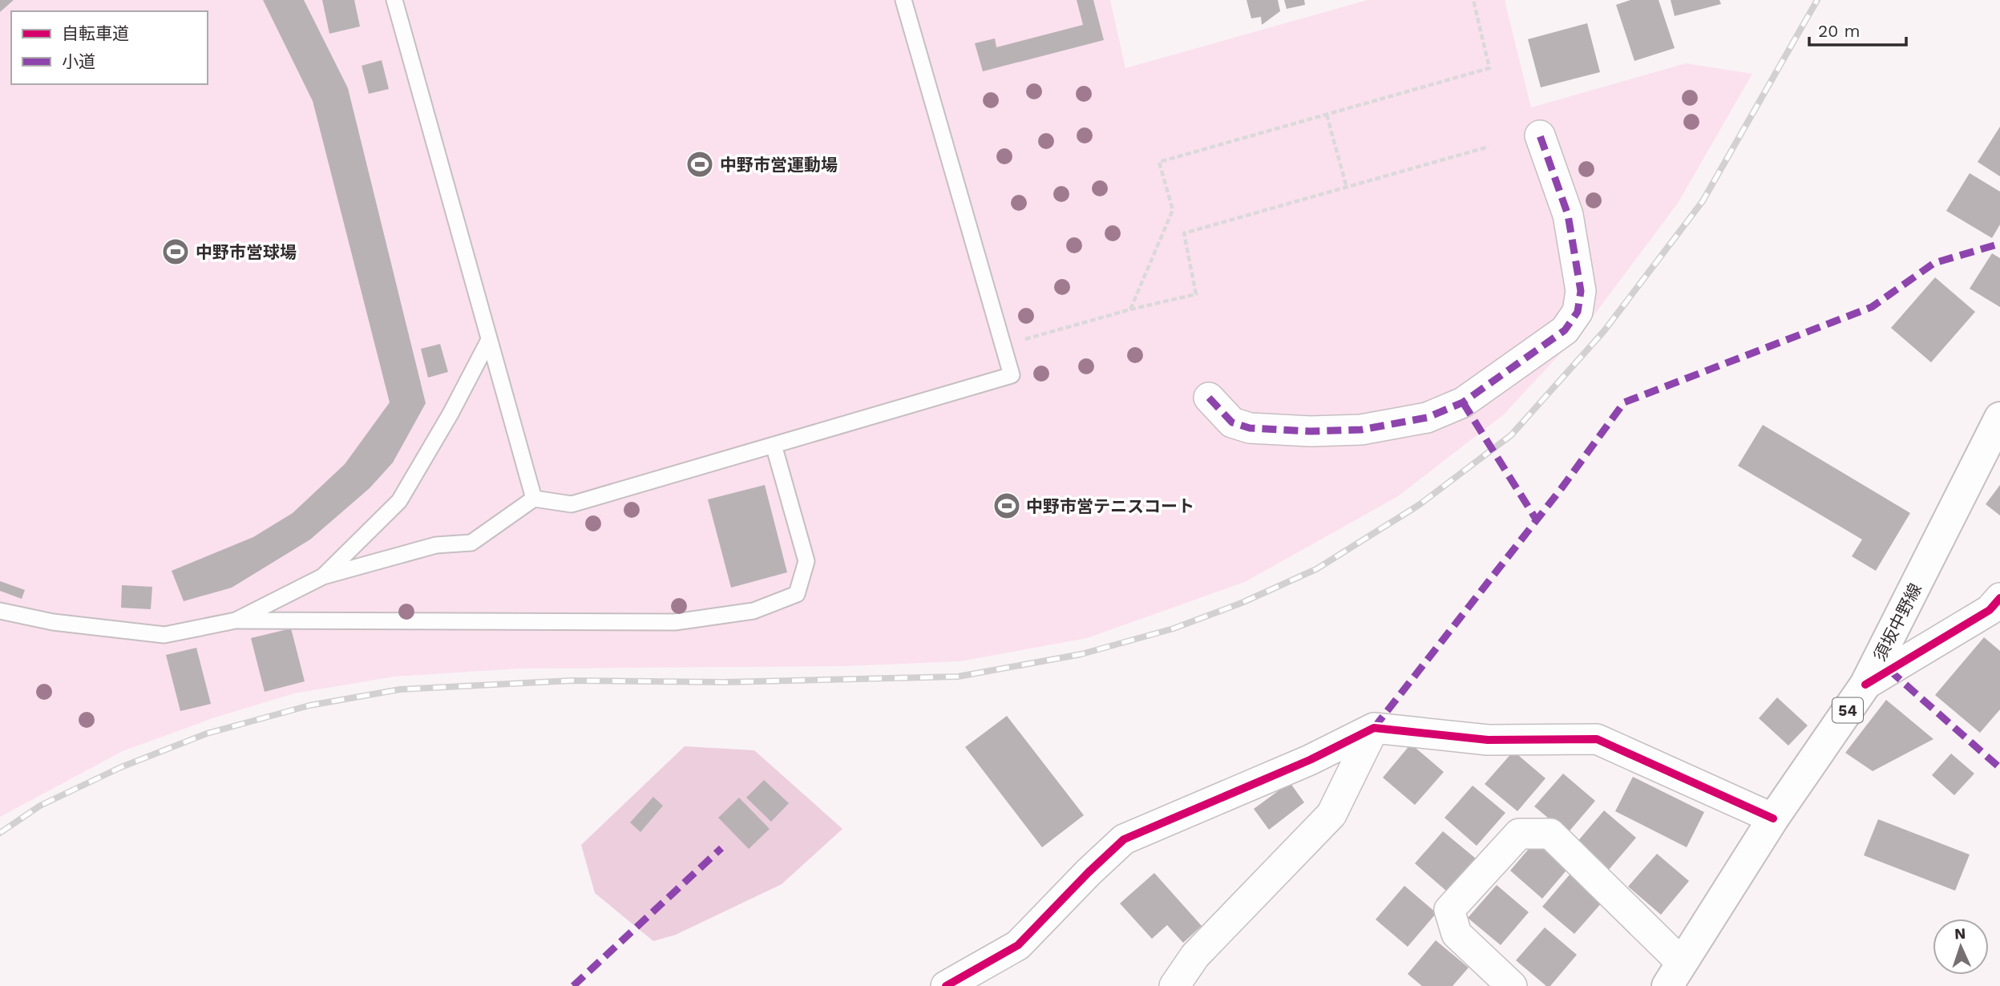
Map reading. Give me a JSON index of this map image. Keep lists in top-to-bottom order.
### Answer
{
  "streets": {
    "main road": ["須坂中野線", "54"]
  },
  "places": {
    "sports": ["中野市営運動場", "中野市営球場", "中野市営テニスコート"]
  },
  "legend": ["自転車道", "小道"],
  "scale_bar": "20 m",
  "north": "top"
}
